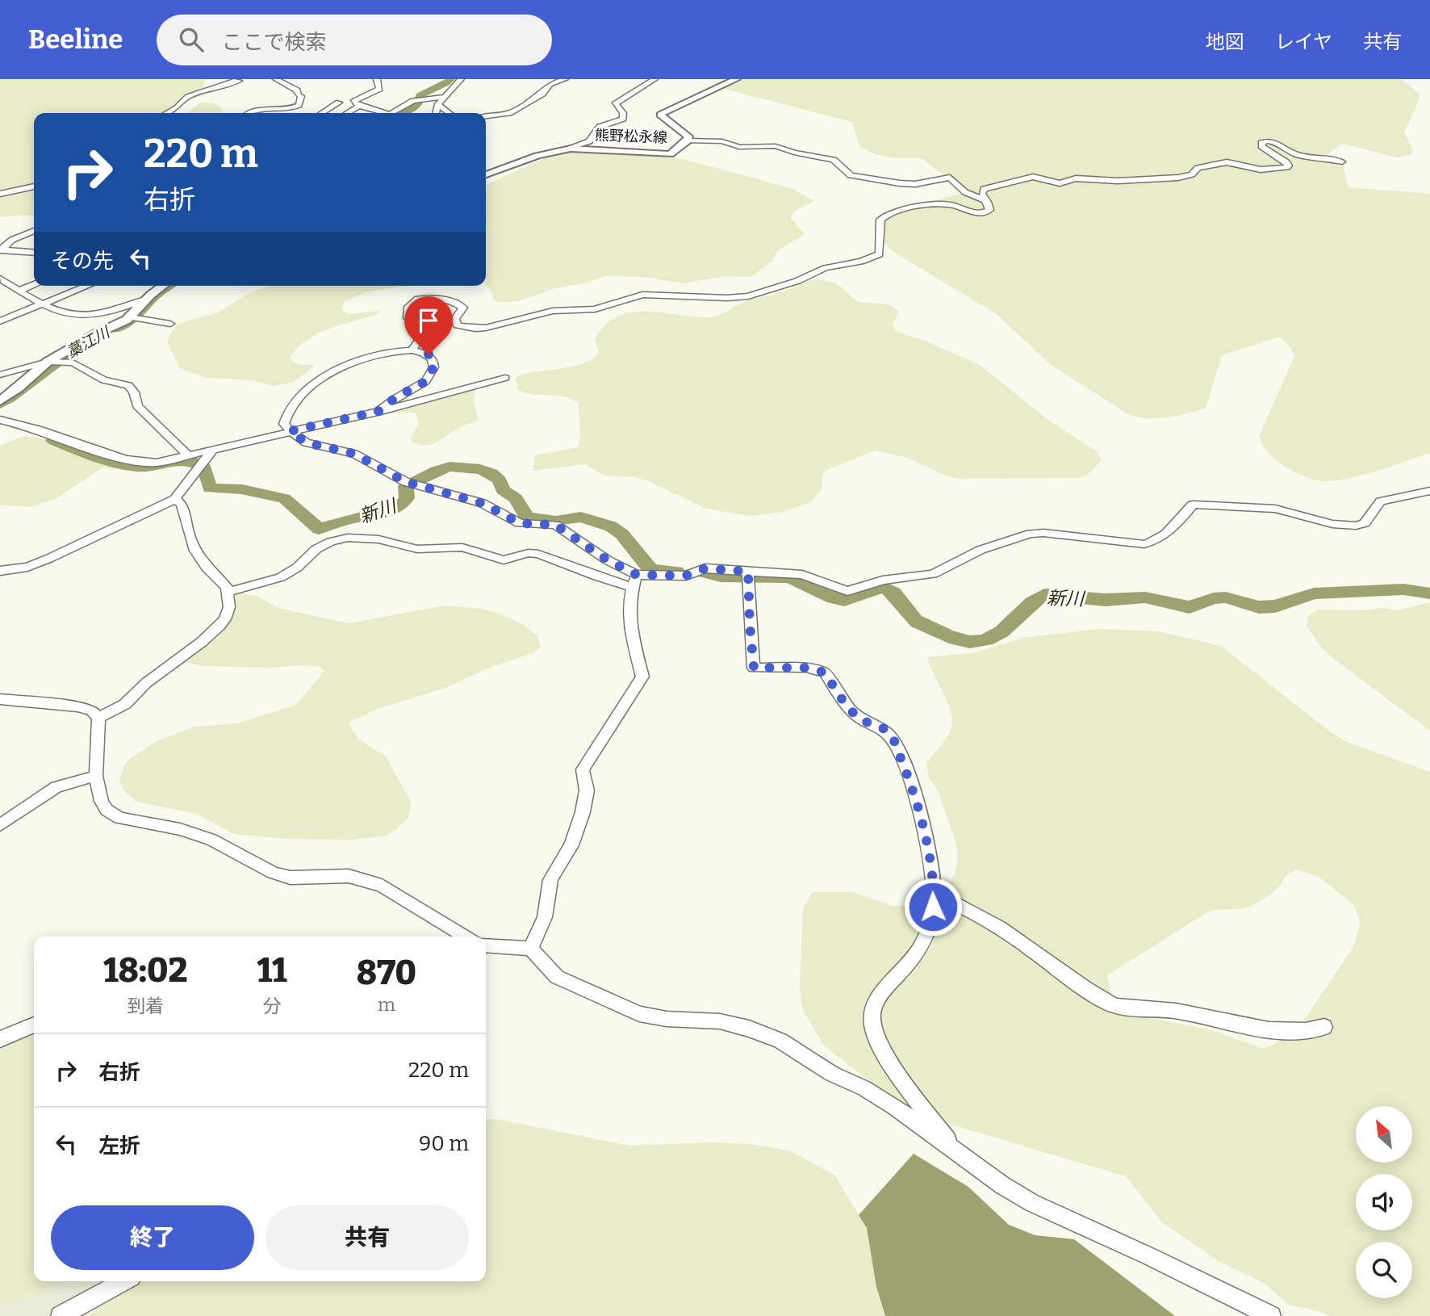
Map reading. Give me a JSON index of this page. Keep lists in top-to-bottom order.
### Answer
{
  "streets": {
    "main road": ["熊野松永線"]
  },
  "water": ["藁江川", "新川"],
  "north": "top left",
  "page": {
    "header": "Beeline",
    "search": "ここで検索",
    "nav": ["地図", "レイヤ", "共有"],
    "turn": ["220 m", "右折"],
    "then": "その先",
    "eta": [
      "18:02",
      "到着",
      "11",
      "分",
      "870",
      "m"
    ],
    "list": [
      {
        "name": "右折",
        "value": "220 m"
      },
      {
        "name": "左折",
        "value": "90 m"
      }
    ],
    "buttons": ["終了", "共有"]
  }
}
